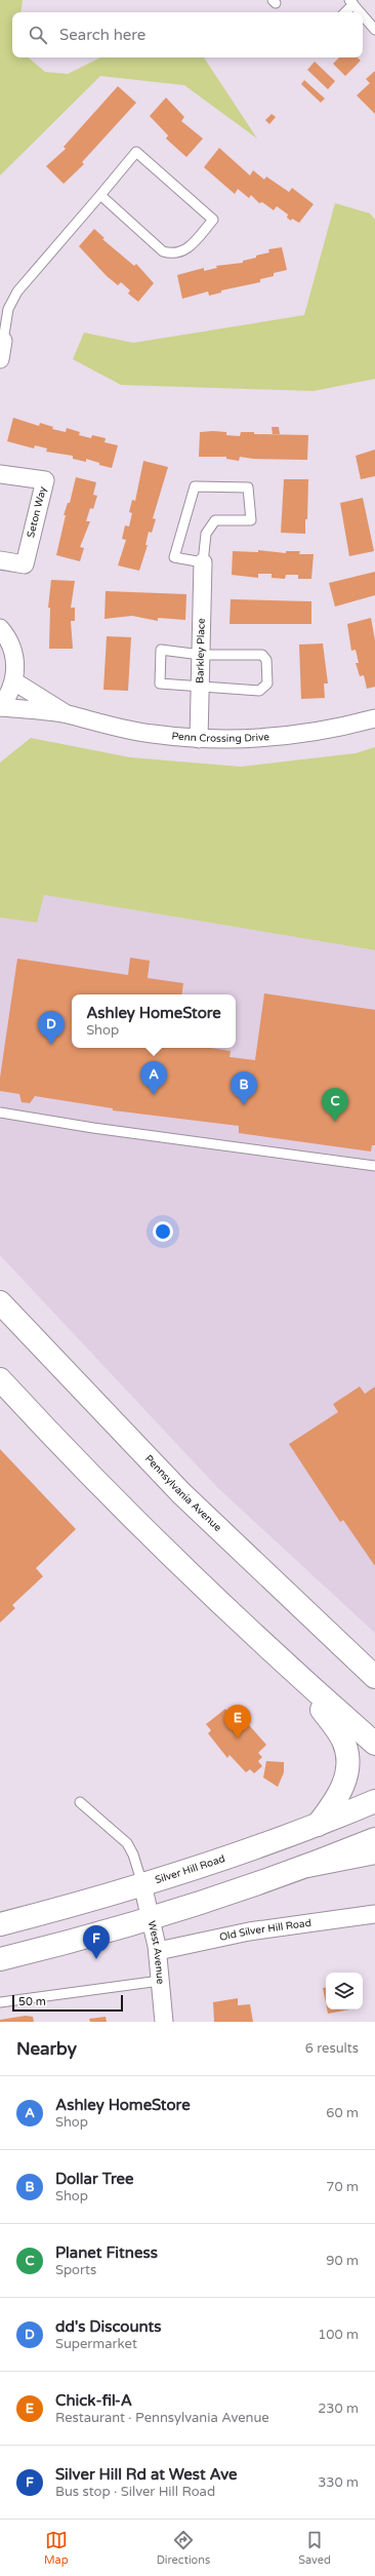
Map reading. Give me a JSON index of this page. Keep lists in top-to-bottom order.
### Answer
{
  "streets": {
    "main road": ["Pennsylvania Avenue", "Silver Hill Road"],
    "street": [
      "Seton Way",
      "Barkley Place",
      "Penn Crossing Drive",
      "Old Silver Hill Road",
      "West Avenue"
    ]
  },
  "crossings": [
    ["Barkley Place", "Penn Crossing Drive"],
    ["Silver Hill Road", "West Avenue"],
    ["Old Silver Hill Road", "West Avenue"]
  ],
  "scale_bar": "50 m",
  "page": {
    "search": "Search here",
    "popup": ["Ashley HomeStore", "Shop"],
    "pins": [
      "D",
      "A",
      "B",
      "C",
      "E",
      "F"
    ],
    "scale": "50 m",
    "heading": ["Nearby", "6 results"],
    "list": [
      {
        "mark": "A",
        "name": "Ashley HomeStore",
        "note": "Shop",
        "value": "60 m"
      },
      {
        "mark": "B",
        "name": "Dollar Tree",
        "note": "Shop",
        "value": "70 m"
      },
      {
        "mark": "C",
        "name": "Planet Fitness",
        "note": "Sports",
        "value": "90 m"
      },
      {
        "mark": "D",
        "name": "dd's Discounts",
        "note": "Supermarket",
        "value": "100 m"
      },
      {
        "mark": "E",
        "name": "Chick-fil-A",
        "note": "Restaurant · Pennsylvania Avenue",
        "value": "230 m"
      },
      {
        "mark": "F",
        "name": "Silver Hill Rd at West Ave",
        "note": "Bus stop · Silver Hill Road",
        "value": "330 m"
      }
    ],
    "nav": ["Map", "Directions", "Saved"]
  }
}
